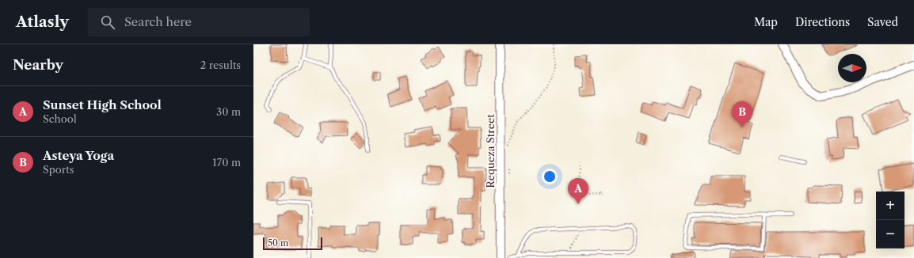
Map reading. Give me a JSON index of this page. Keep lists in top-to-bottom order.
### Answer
{
  "streets": {
    "street": ["Requeza Street"]
  },
  "scale_bar": "50 m",
  "north": "right",
  "page": {
    "header": "Atlasly",
    "search": "Search here",
    "nav": ["Map", "Directions", "Saved"],
    "heading": ["Nearby", "2 results"],
    "list": [
      {
        "mark": "A",
        "name": "Sunset High School",
        "note": "School",
        "value": "30 m"
      },
      {
        "mark": "B",
        "name": "Asteya Yoga",
        "note": "Sports",
        "value": "170 m"
      }
    ],
    "pins": ["B", "A"],
    "map_buttons": ["+", "−"],
    "scale": "50 m"
  }
}
